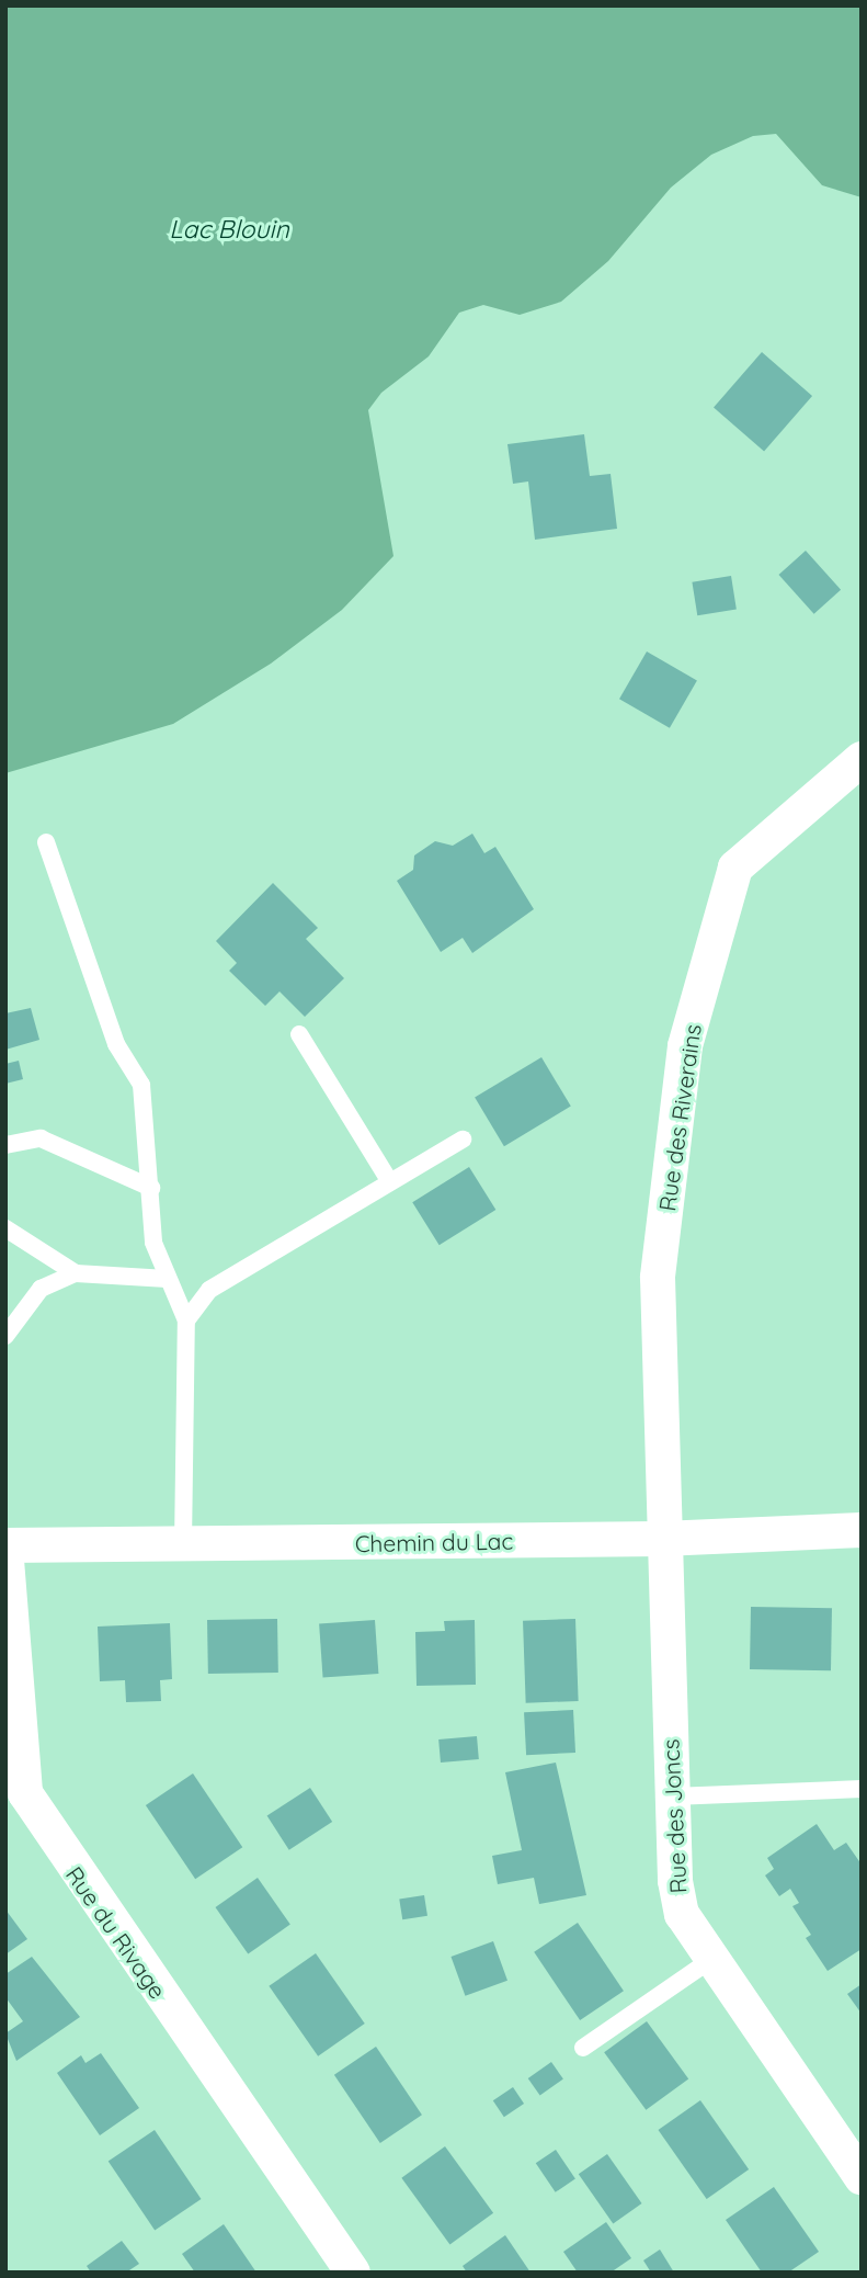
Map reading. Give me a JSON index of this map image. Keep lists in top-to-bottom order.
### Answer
{
  "streets": {
    "street": [
      "Rue des Riverains",
      "Chemin du Lac",
      "Rue des Joncs",
      "Rue du Rivage"
    ]
  },
  "crossings": [
    ["Rue des Riverains", "Chemin du Lac"],
    ["Rue des Riverains", "Rue des Joncs"],
    ["Chemin du Lac", "Rue des Joncs"],
    ["Chemin du Lac", "Rue du Rivage"]
  ],
  "water": ["Lac Blouin"]
}
